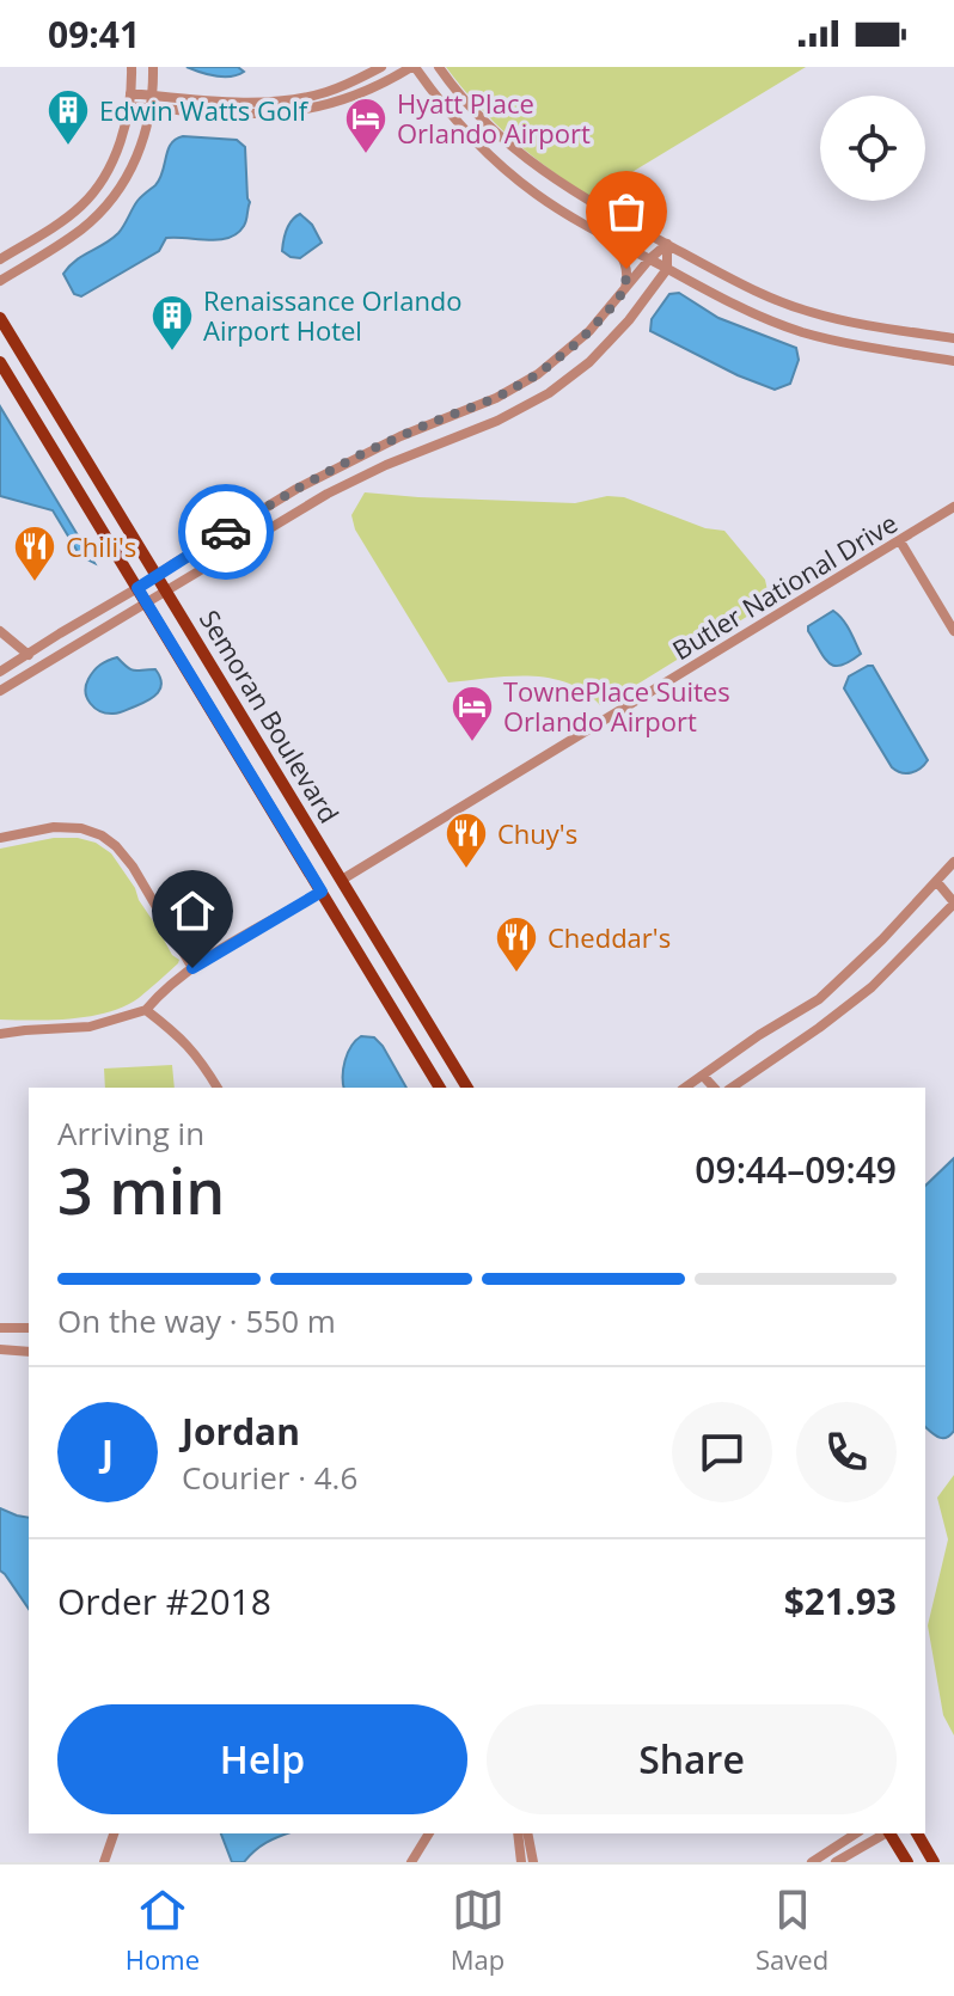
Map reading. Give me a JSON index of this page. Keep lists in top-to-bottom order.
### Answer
{
  "streets": {
    "main road": ["Semoran Boulevard"],
    "street": ["Butler National Drive"]
  },
  "crossings": [
    ["Butler National Drive", "Semoran Boulevard"]
  ],
  "places": {
    "building": ["Edwin Watts Golf", "Renaissance Orlando Airport Hotel"],
    "hotel": ["Hyatt Place Orlando Airport", "TownePlace Suites Orlando Airport"],
    "restaurant": ["Chili's", "Chuy's", "Cheddar's"]
  },
  "page": {
    "status": "09:41",
    "heading": ["3 min", "Arriving in", "09:44–09:49"],
    "panel": [
      "Jordan",
      "Courier · 4.6",
      "Order #2018",
      "$21.93"
    ],
    "bar": "On the way · 550 m",
    "round": "J",
    "buttons": ["Help", "Share"],
    "tabs": ["Home", "Map", "Saved"]
  }
}
